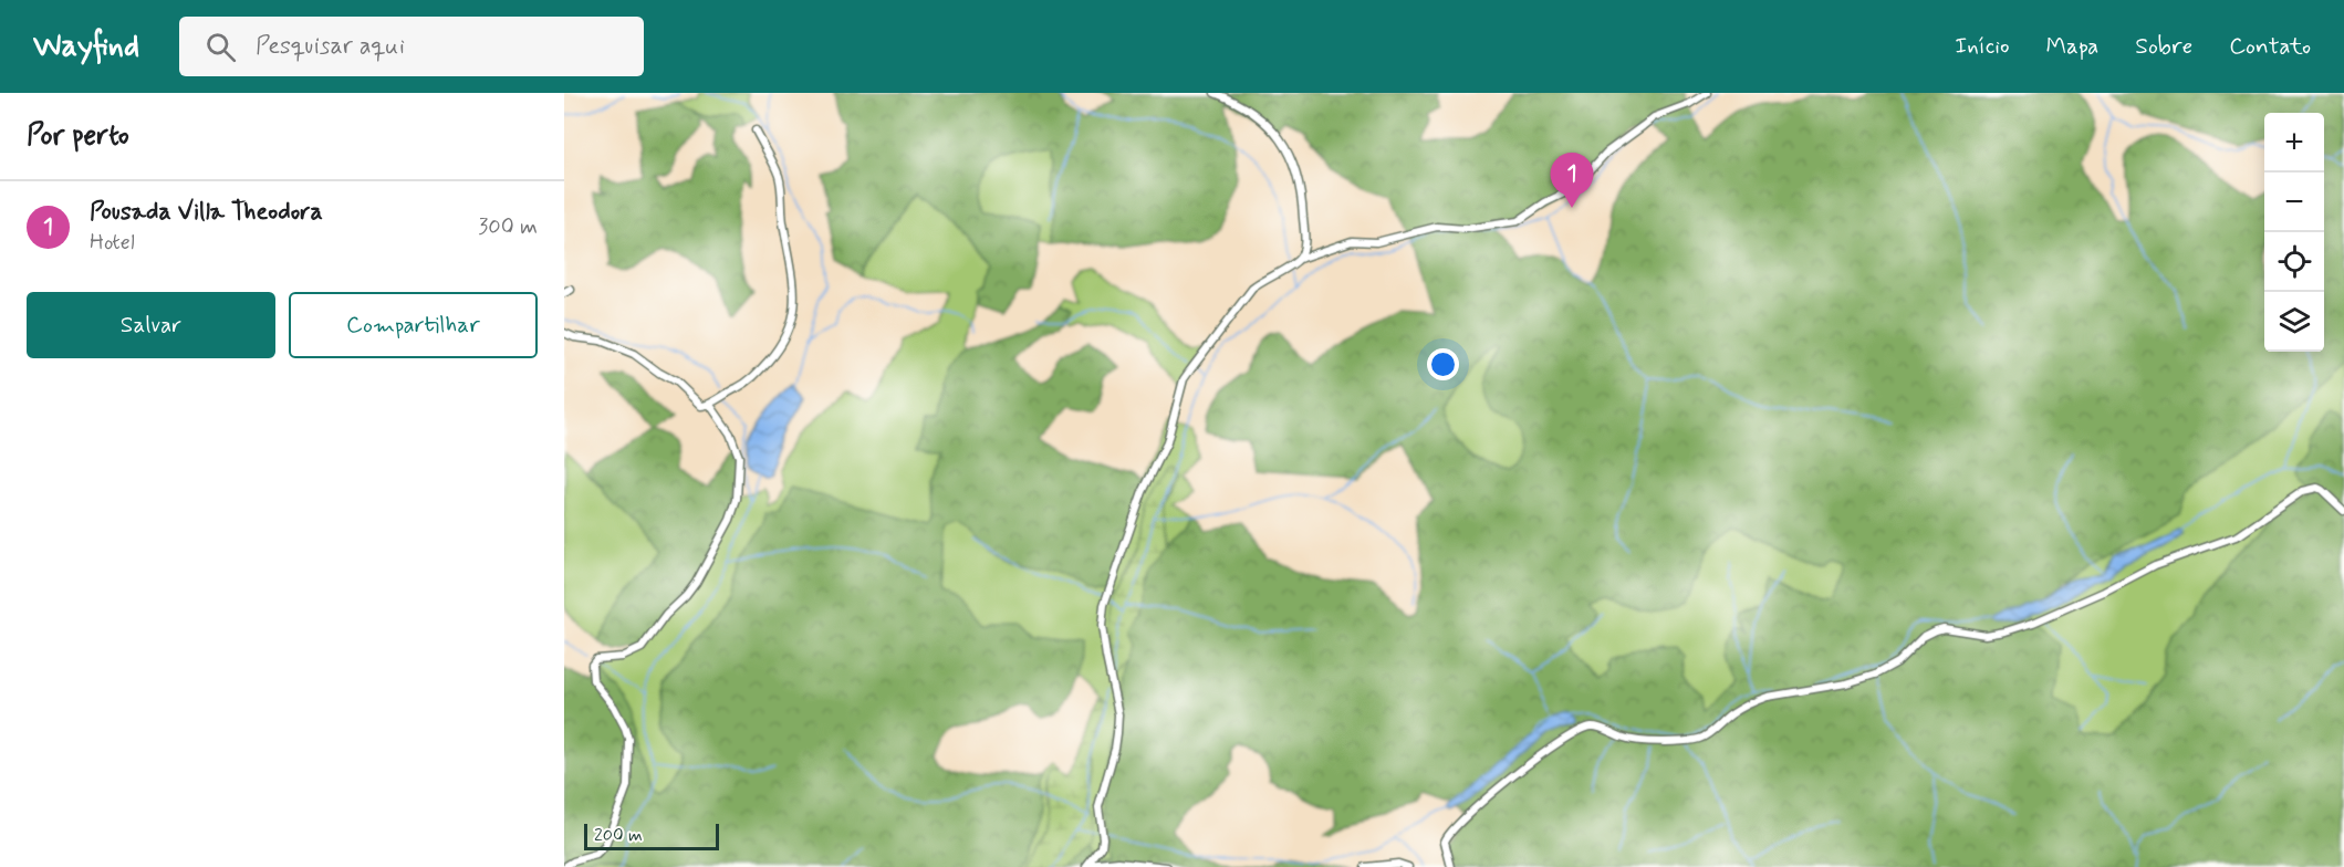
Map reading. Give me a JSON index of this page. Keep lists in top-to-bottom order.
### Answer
{
  "scale_bar": "200 m",
  "page": {
    "header": "Wayfind",
    "search": "Pesquisar aqui",
    "nav": [
      "Início",
      "Mapa",
      "Sobre",
      "Contato"
    ],
    "heading": "Por perto",
    "map_buttons": ["+", "−"],
    "pins": "1",
    "list": [
      {
        "mark": "1",
        "name": "Pousada Villa Theodora",
        "note": "Hotel",
        "value": "300 m"
      }
    ],
    "buttons": ["Salvar", "Compartilhar"],
    "scale": "200 m"
  }
}
